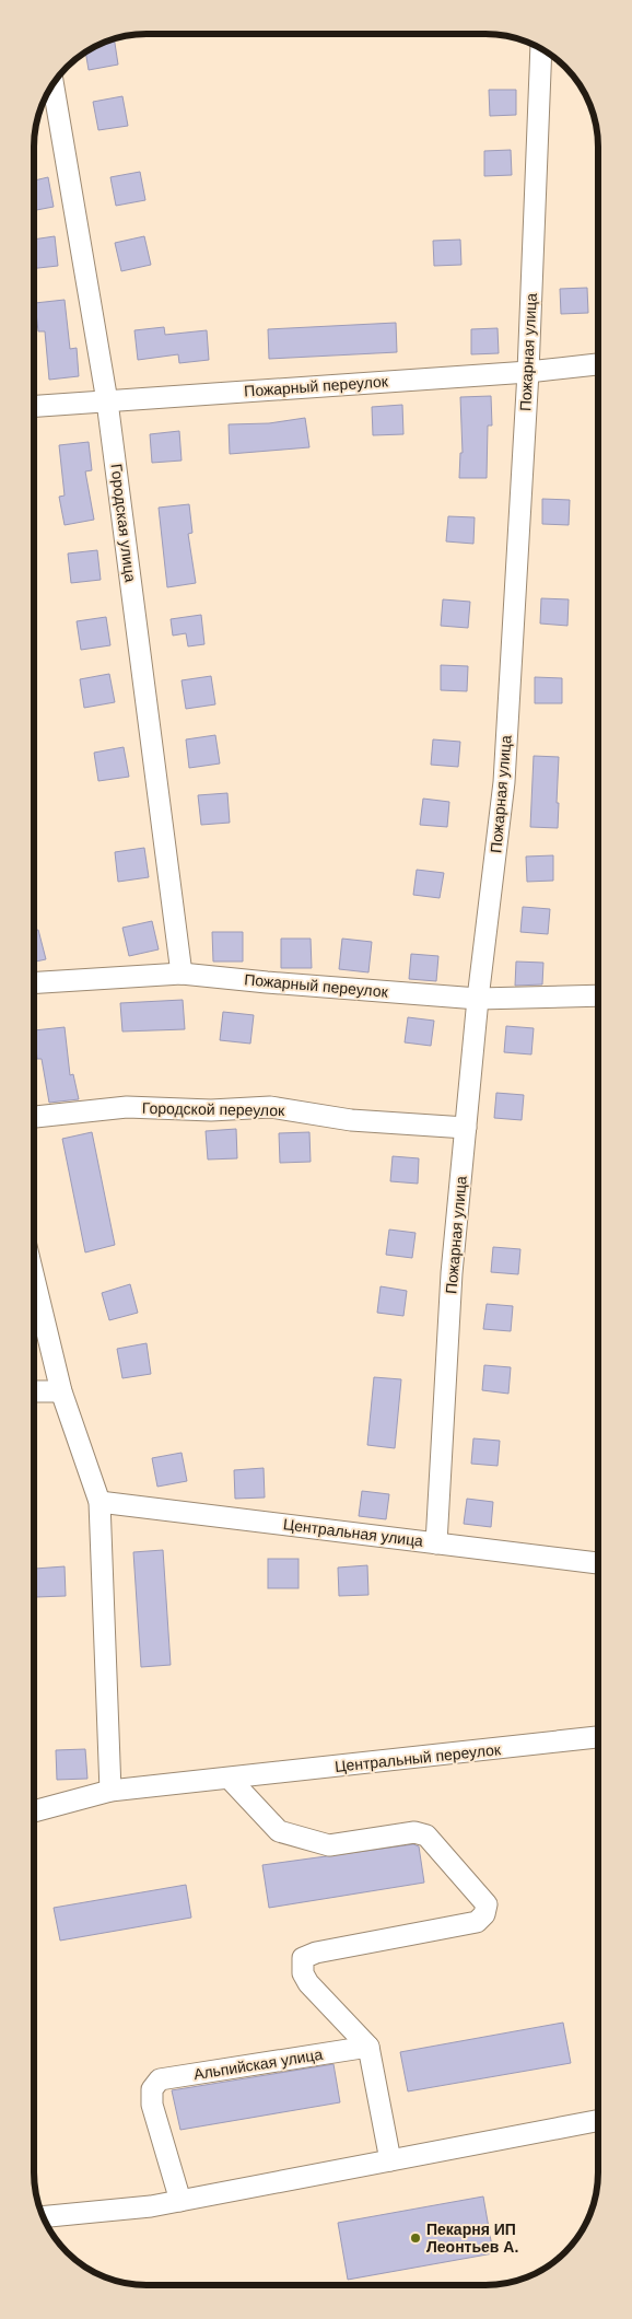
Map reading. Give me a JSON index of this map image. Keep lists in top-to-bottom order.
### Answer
{
  "streets": {
    "street": [
      "Пожарная улица",
      "Пожарный переулок",
      "Городская улица",
      "Городской переулок",
      "Центральная улица",
      "Центральный переулок",
      "Альпийская улица"
    ]
  },
  "crossings": [
    ["Пожарная улица", "Пожарный переулок"],
    ["Пожарная улица", "Городской переулок"],
    ["Пожарная улица", "Центральная улица"],
    ["Пожарный переулок", "Городская улица"]
  ],
  "places": ["Пекарня ИП Леонтьев А."]
}
